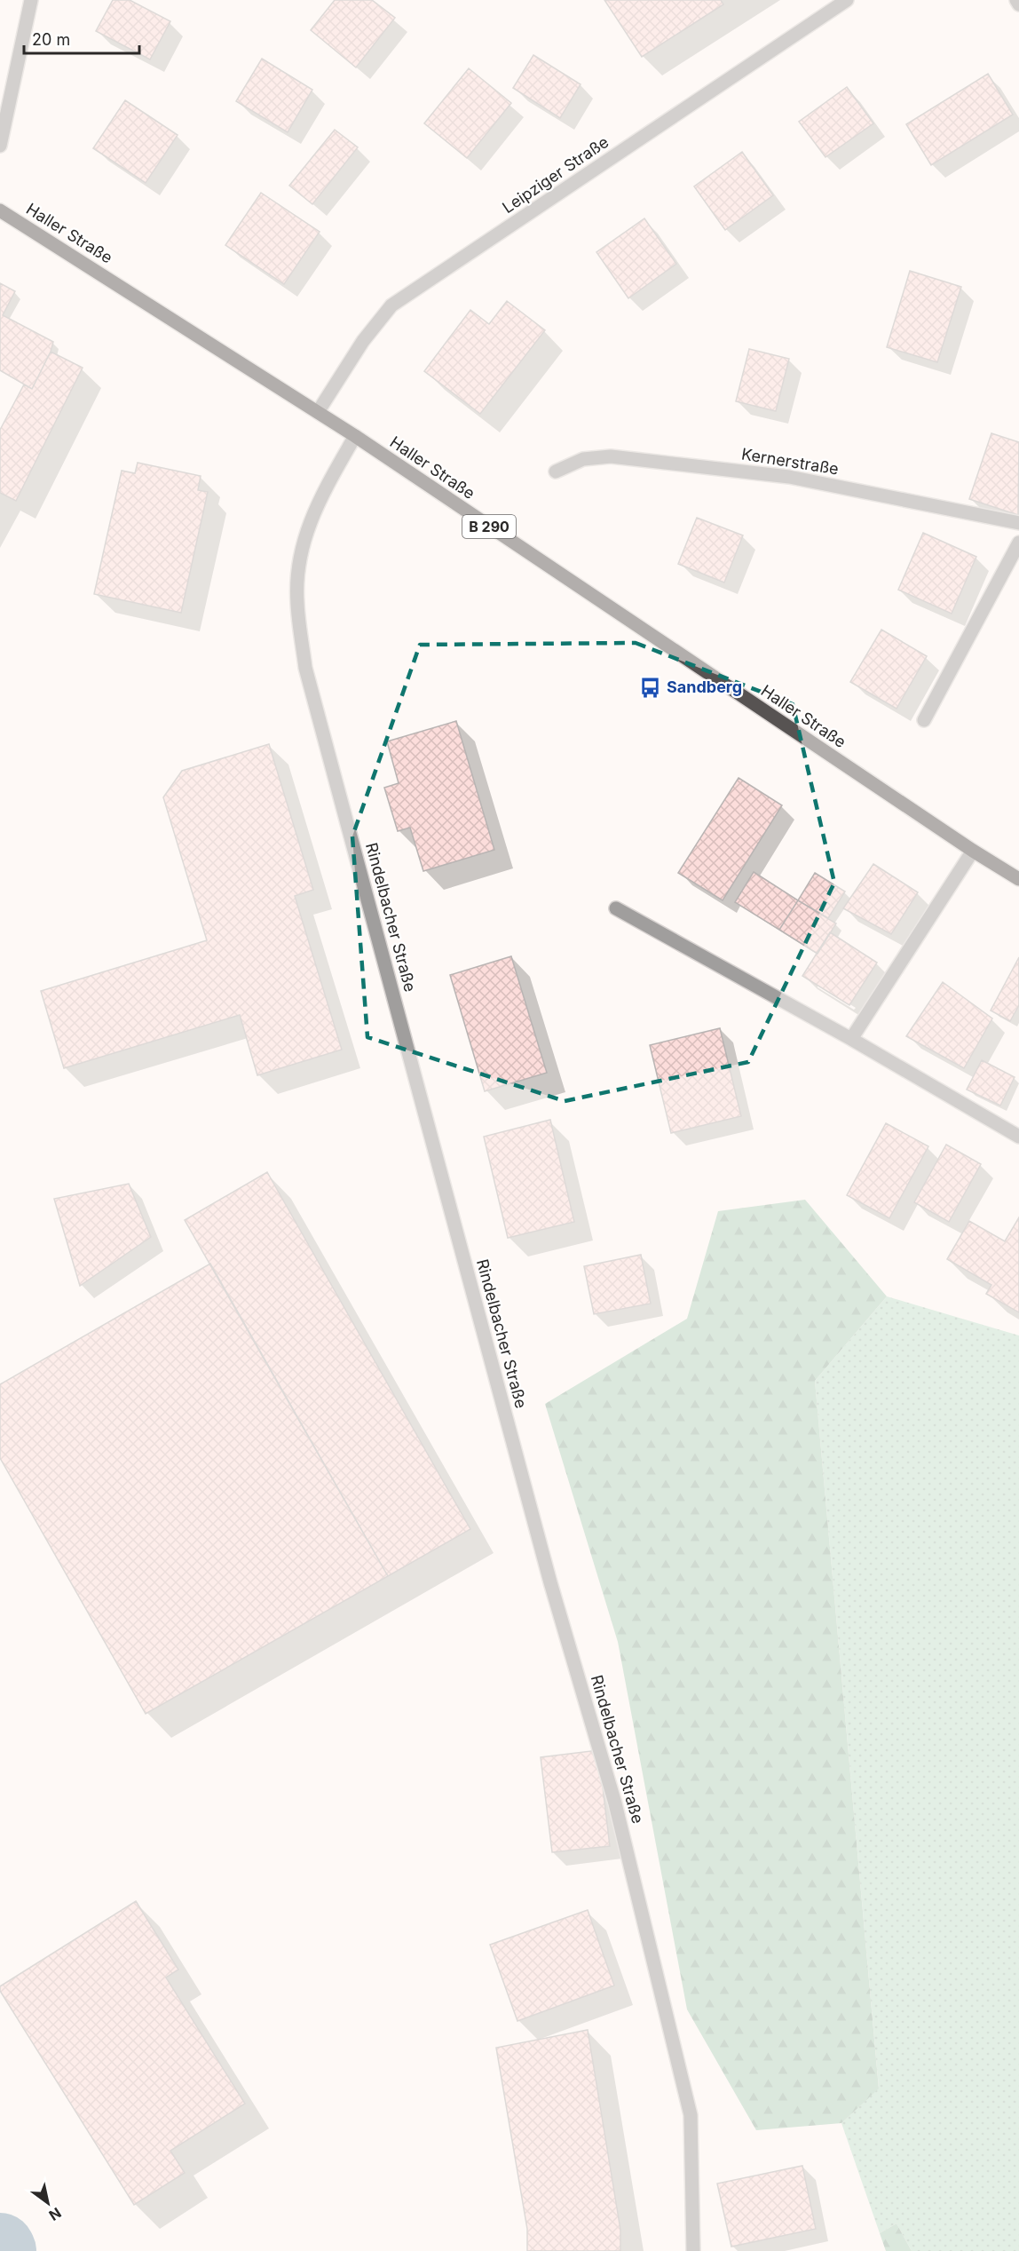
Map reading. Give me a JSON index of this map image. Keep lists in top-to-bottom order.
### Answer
{
  "streets": {
    "main road": ["Haller Straße", "B 290"],
    "street": ["Leipziger Straße", "Kernerstraße", "Rindelbacher Straße"]
  },
  "crossings": [
    ["Leipziger Straße", "Haller Straße"],
    ["Haller Straße", "Rindelbacher Straße"]
  ],
  "places": {
    "bus stop": ["Sandberg"]
  },
  "scale_bar": "20 m",
  "north": "bottom right"
}
